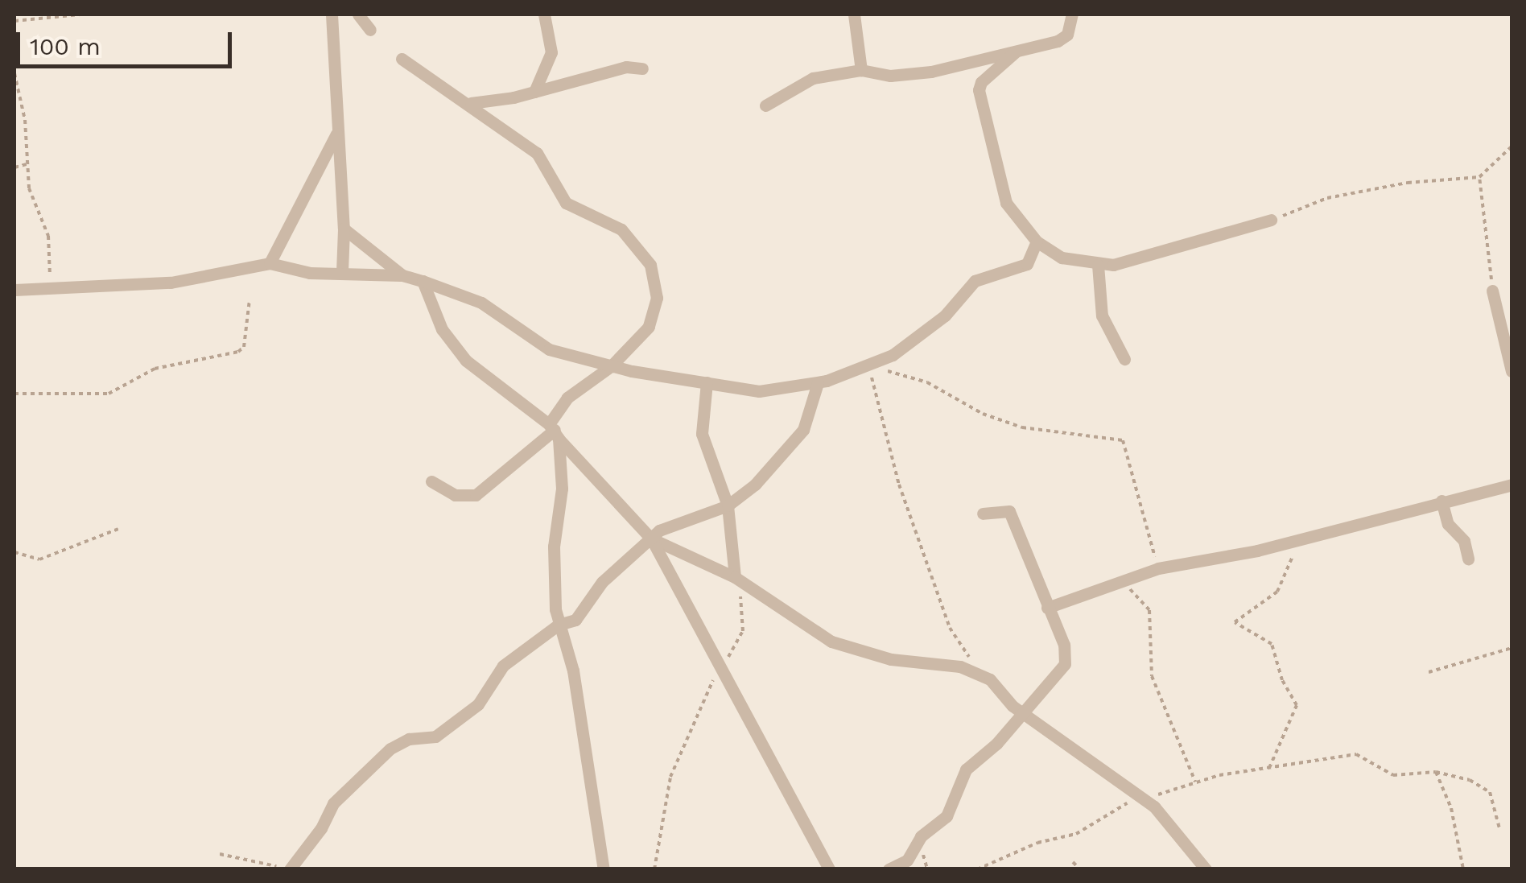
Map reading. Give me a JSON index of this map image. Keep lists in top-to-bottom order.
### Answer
{
  "scale_bar": "100 m"
}
